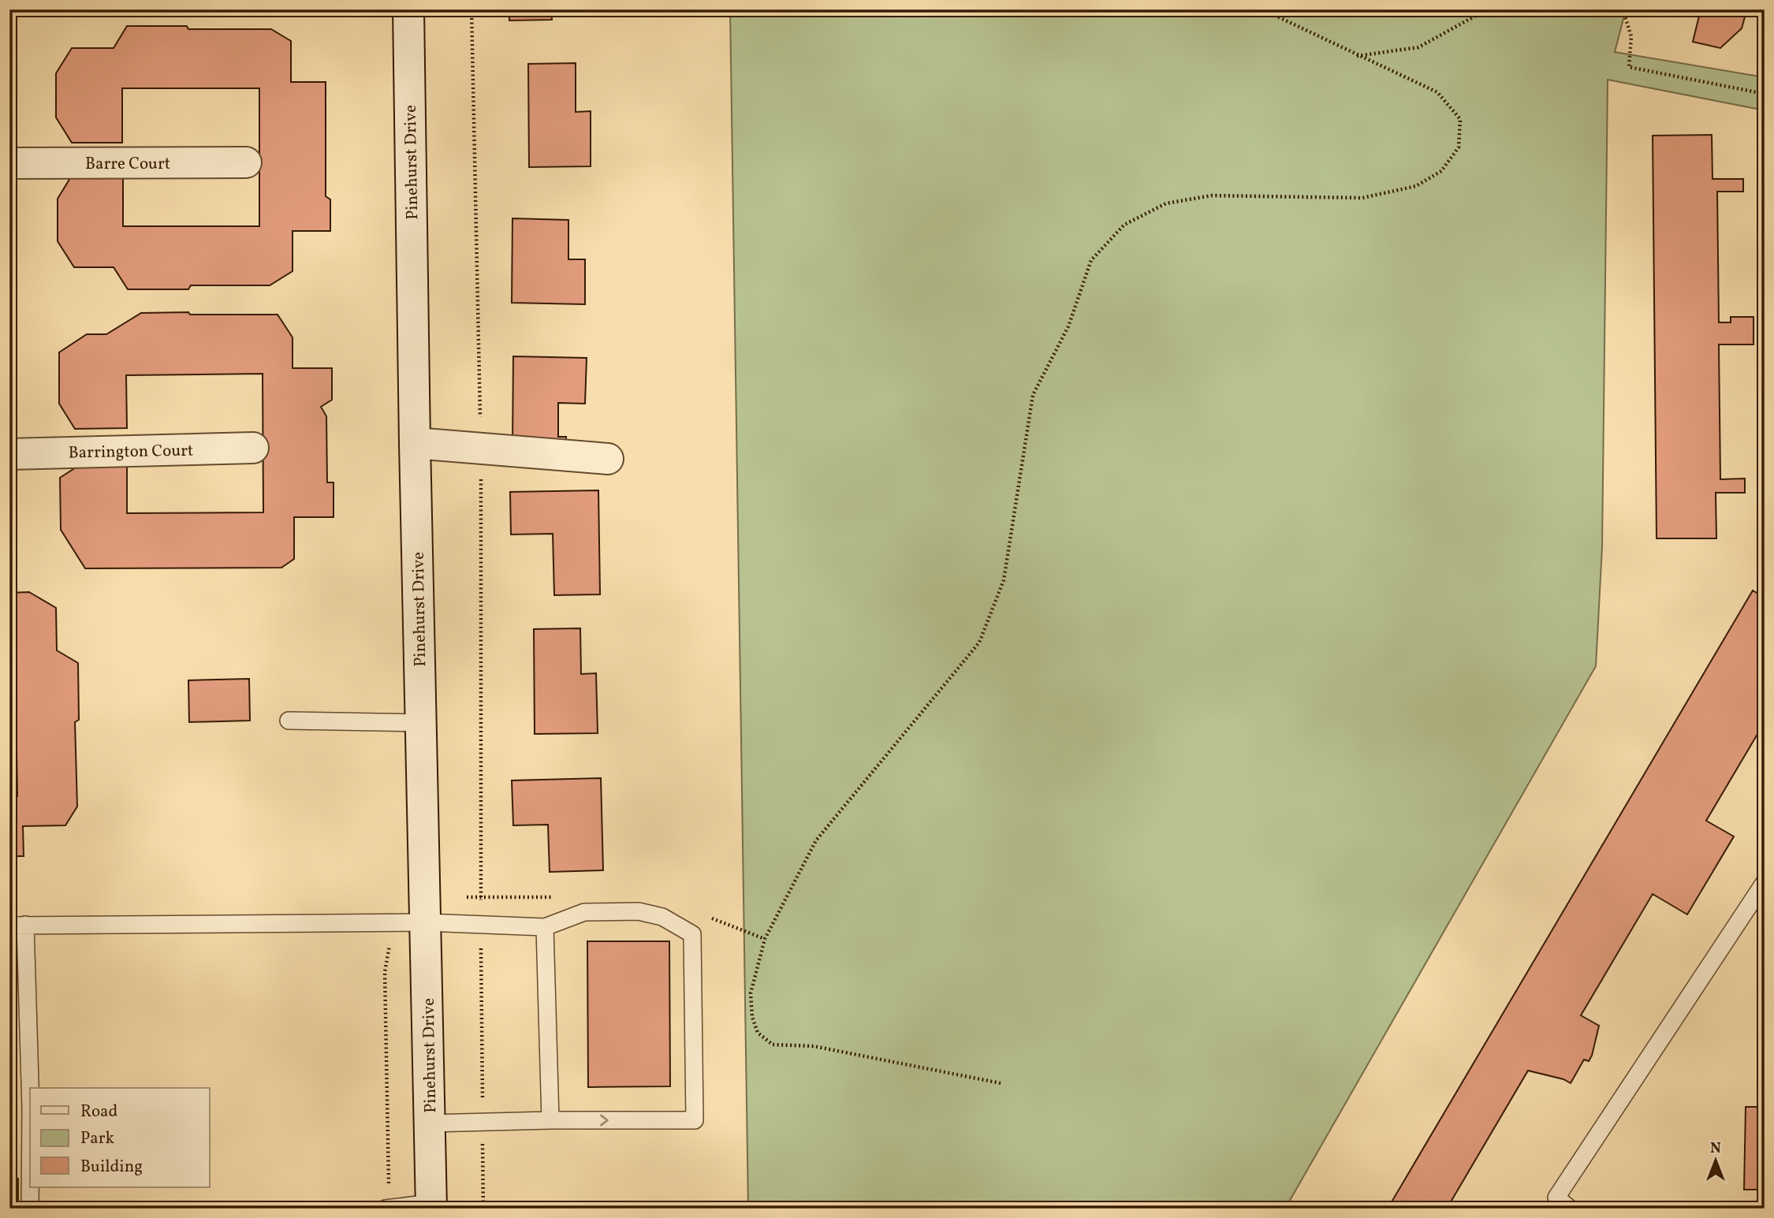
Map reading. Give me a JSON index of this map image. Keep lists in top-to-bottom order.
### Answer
{
  "streets": {
    "street": ["Pinehurst Drive", "Barre Court", "Barrington Court"]
  },
  "legend": ["Road", "Park", "Building"],
  "north": "top"
}
